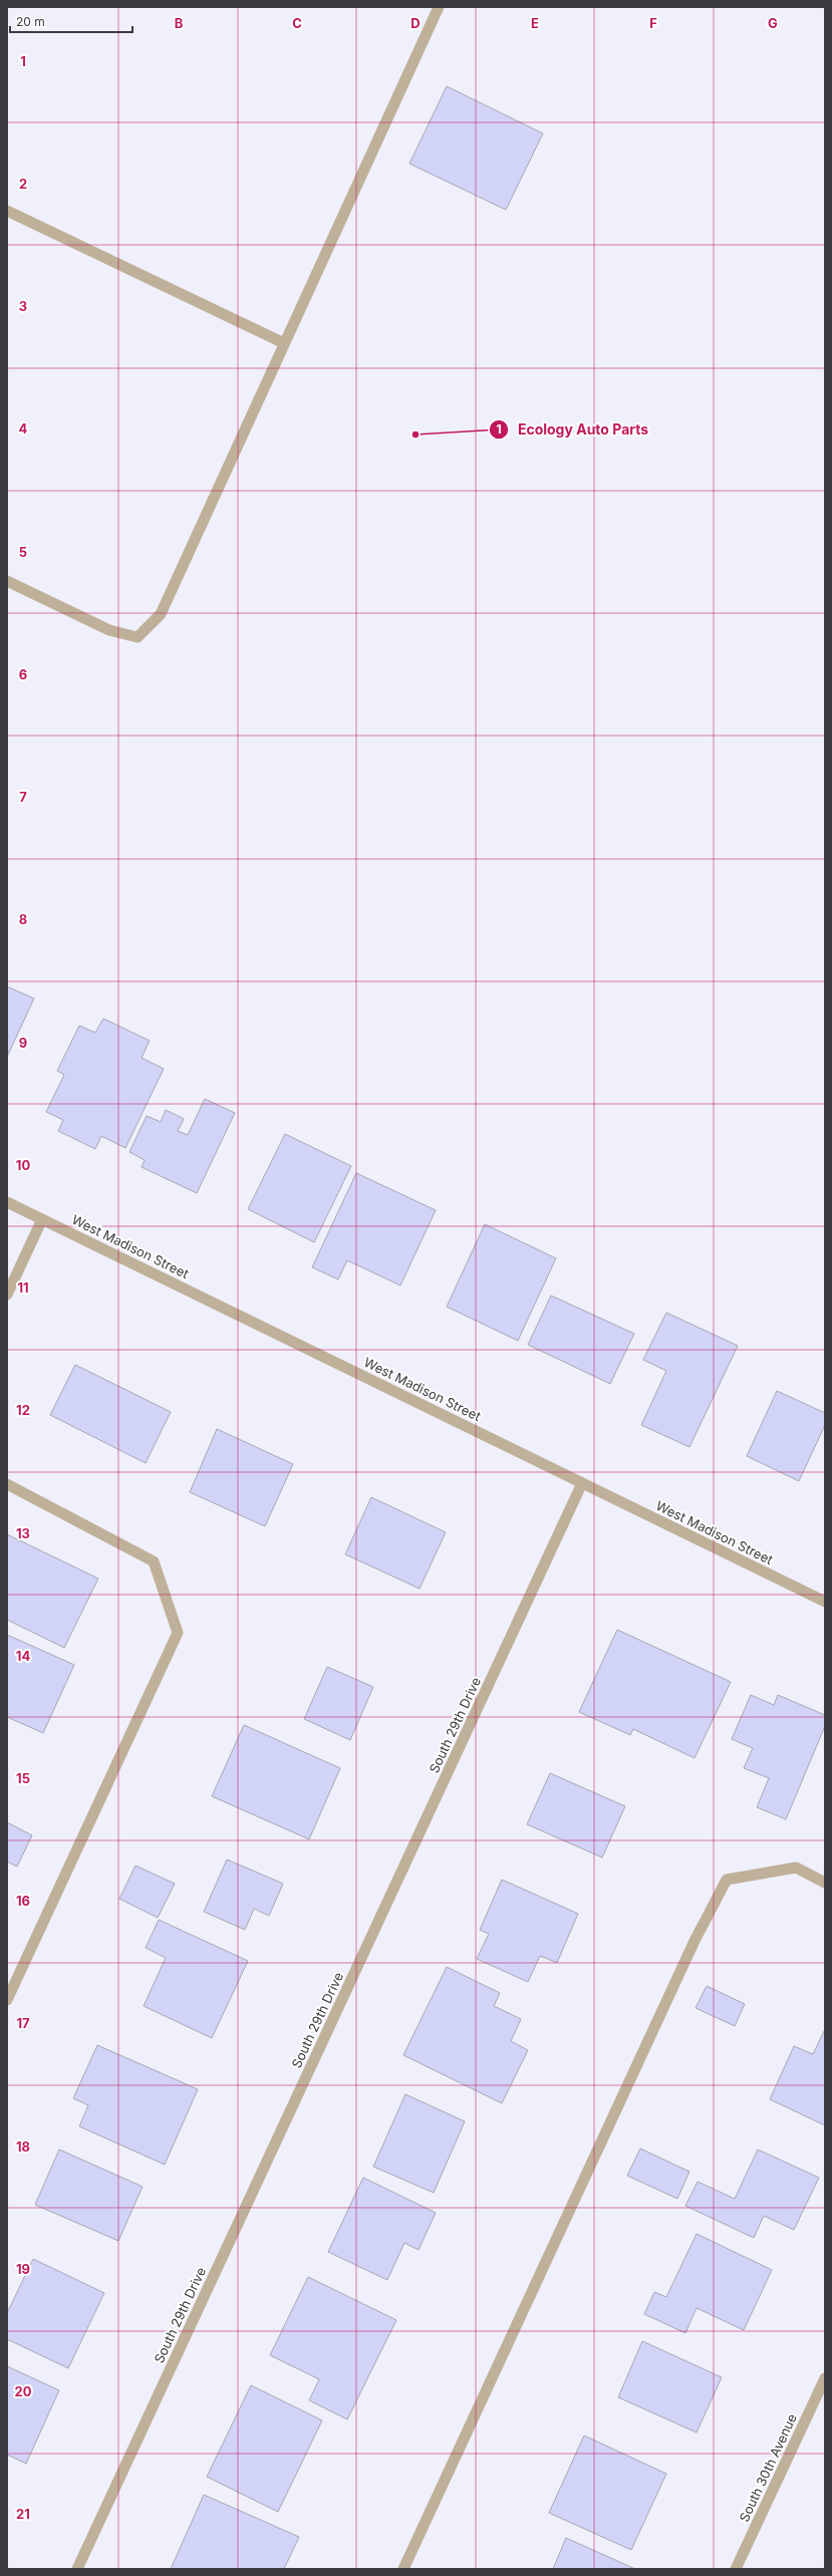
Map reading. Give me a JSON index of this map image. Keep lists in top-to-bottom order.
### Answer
{
  "streets": {
    "street": ["West Madison Street", "South 29th Drive", "South 30th Avenue"]
  },
  "crossings": [
    ["West Madison Street", "South 29th Drive"]
  ],
  "places": ["Ecology Auto Parts"],
  "scale_bar": "20 m",
  "grid": {
    "columns": [
      "B",
      "C",
      "D",
      "E",
      "F",
      "G"
    ],
    "rows": [
      "1",
      "2",
      "3",
      "4",
      "5",
      "6",
      "7",
      "8",
      "9",
      "10",
      "11",
      "12",
      "13",
      "14",
      "15",
      "16",
      "17",
      "18",
      "19",
      "20",
      "21"
    ]
  }
}
